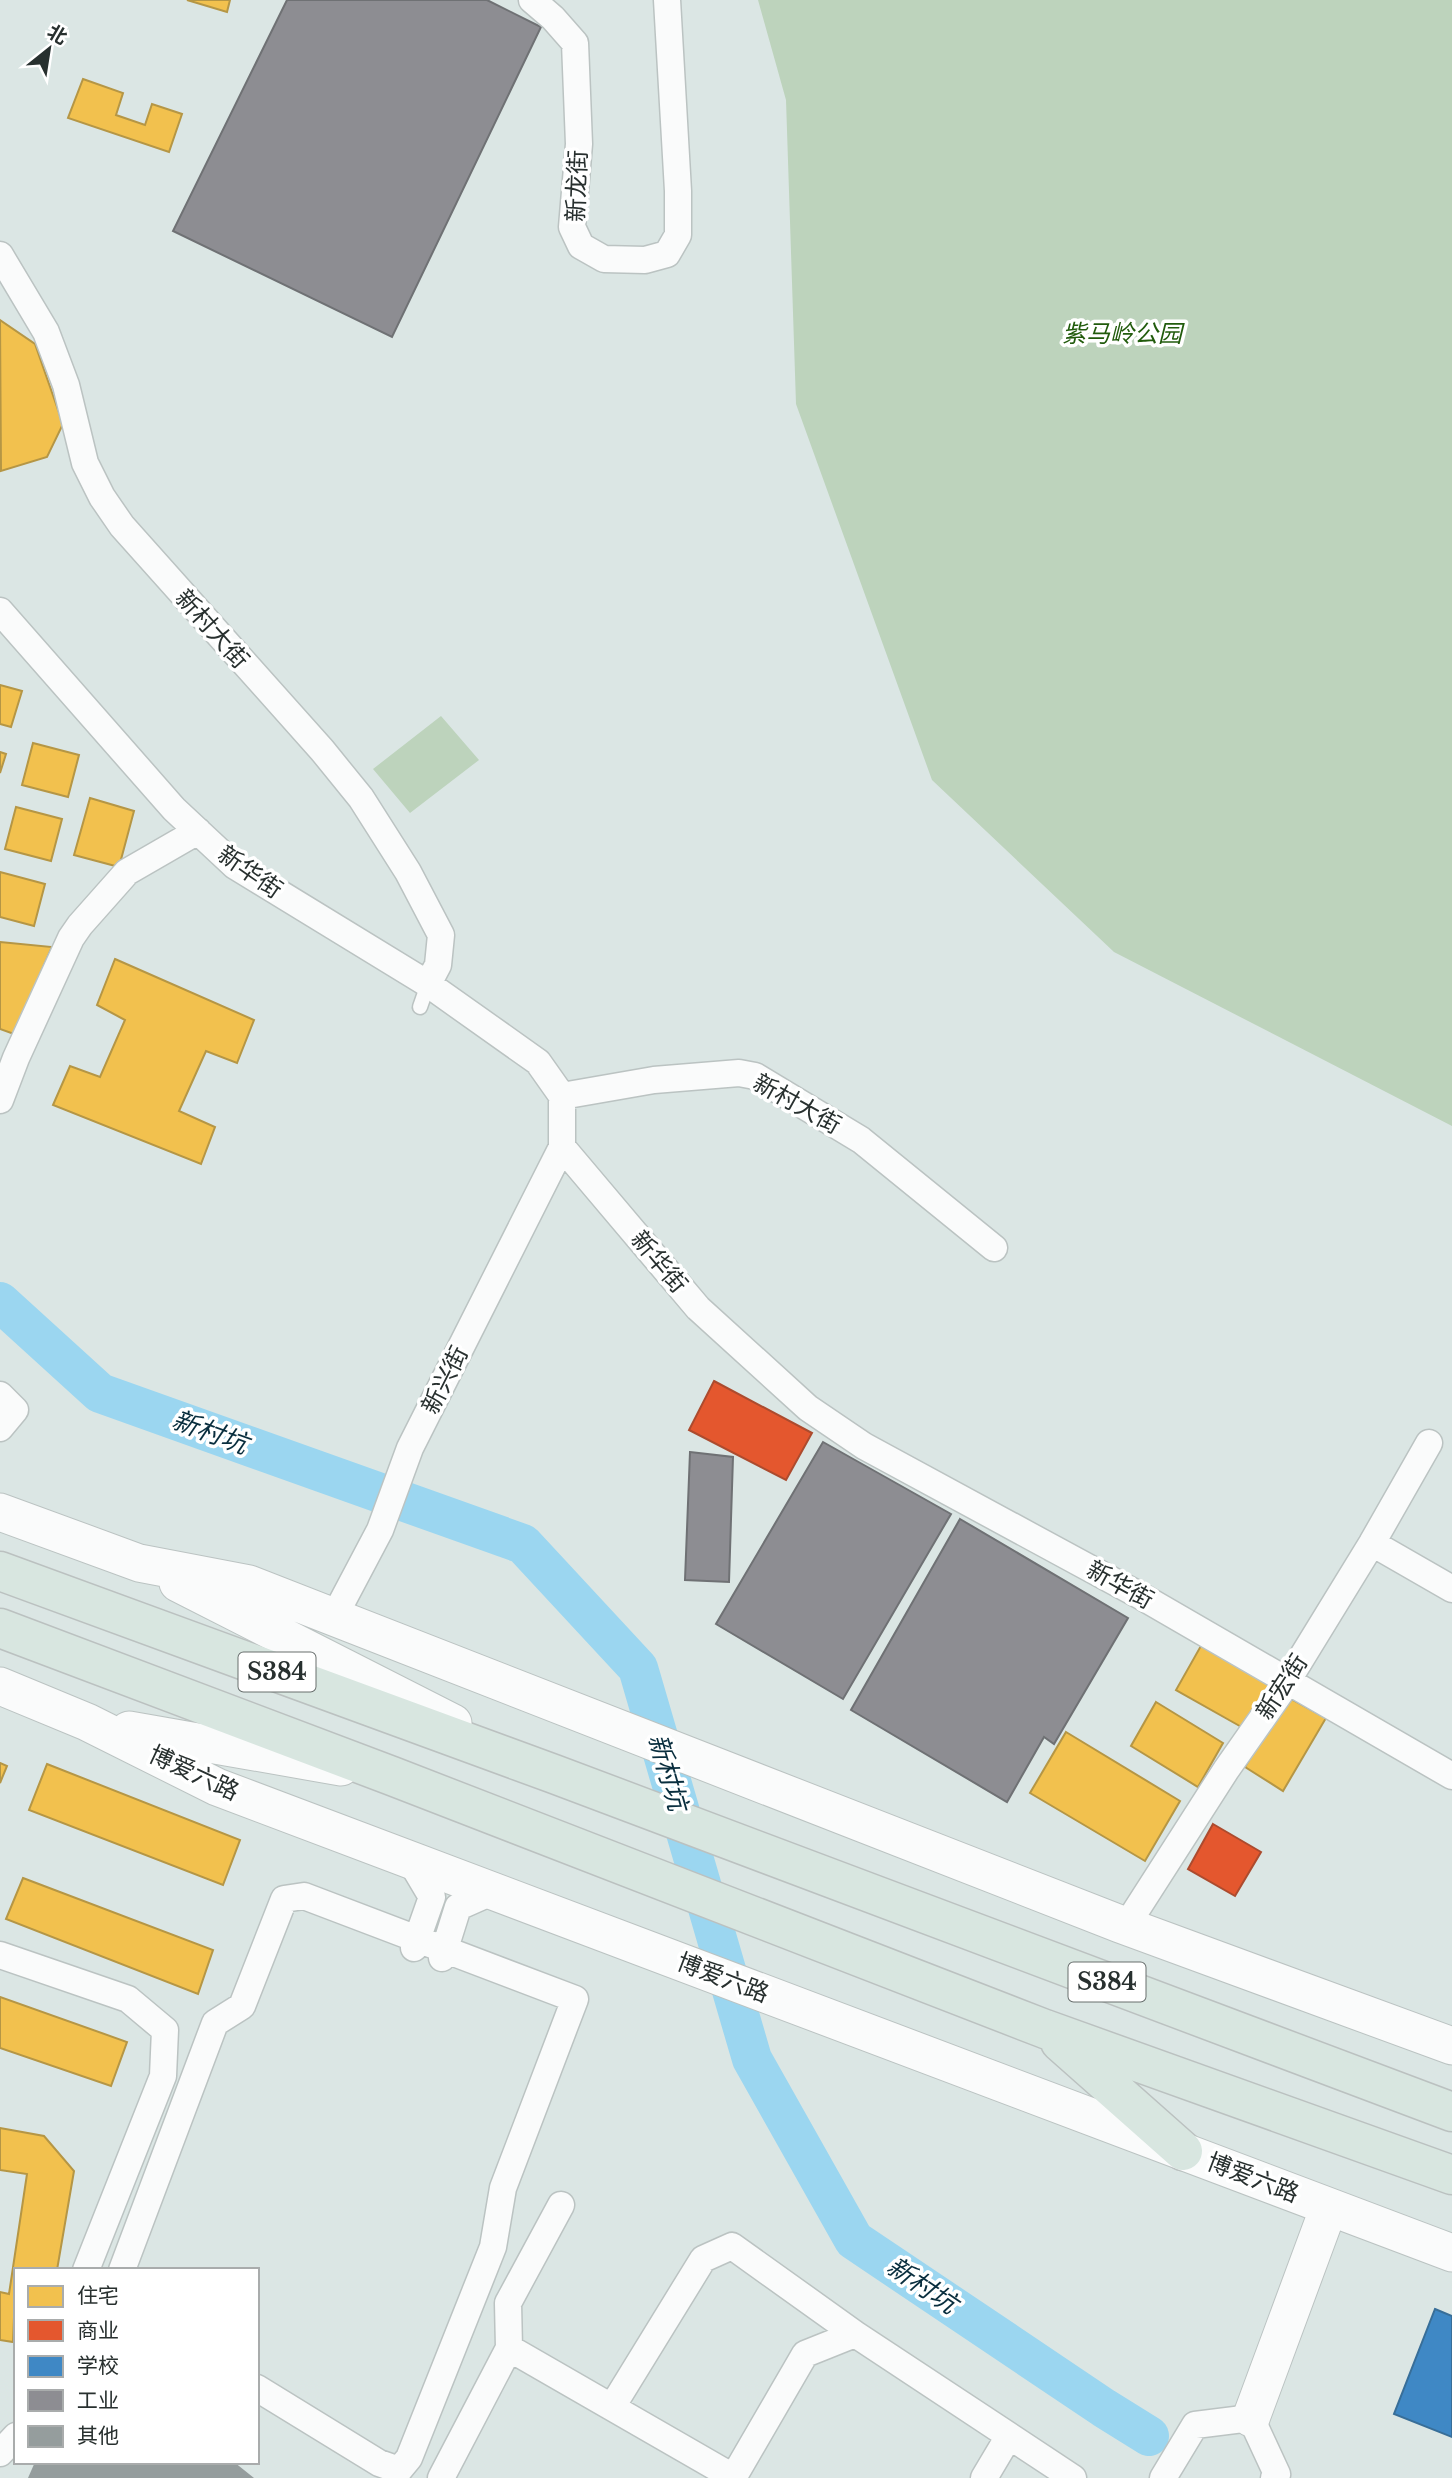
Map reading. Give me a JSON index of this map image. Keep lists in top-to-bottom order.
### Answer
{
  "streets": {
    "highway": ["S384"],
    "street": [
      "新龙街",
      "新村大街",
      "新华街",
      "新兴街",
      "新宏街",
      "博爱六路"
    ]
  },
  "crossings": [
    ["新村大街", "新华街"],
    ["新华街", "新兴街"],
    ["新华街", "新宏街"]
  ],
  "water": ["新村坑"],
  "parks": ["紫马岭公园"],
  "legend": [
    "住宅",
    "商业",
    "学校",
    "工业",
    "其他"
  ],
  "north": "top right"
}
